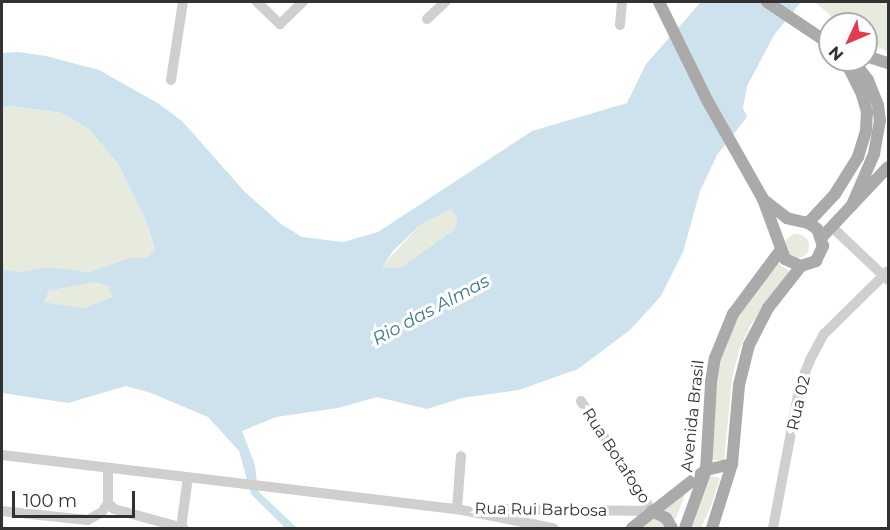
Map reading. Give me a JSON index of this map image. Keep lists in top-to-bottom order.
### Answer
{
  "streets": {
    "main road": ["Avenida Brasil"],
    "street": ["Rua 02", "Rua Botafogo", "Rua Rui Barbosa"]
  },
  "crossings": [
    ["Rua Botafogo", "Rua Rui Barbosa"]
  ],
  "water": ["Rio das Almas"],
  "scale_bar": "100 m",
  "north": "bottom left"
}
